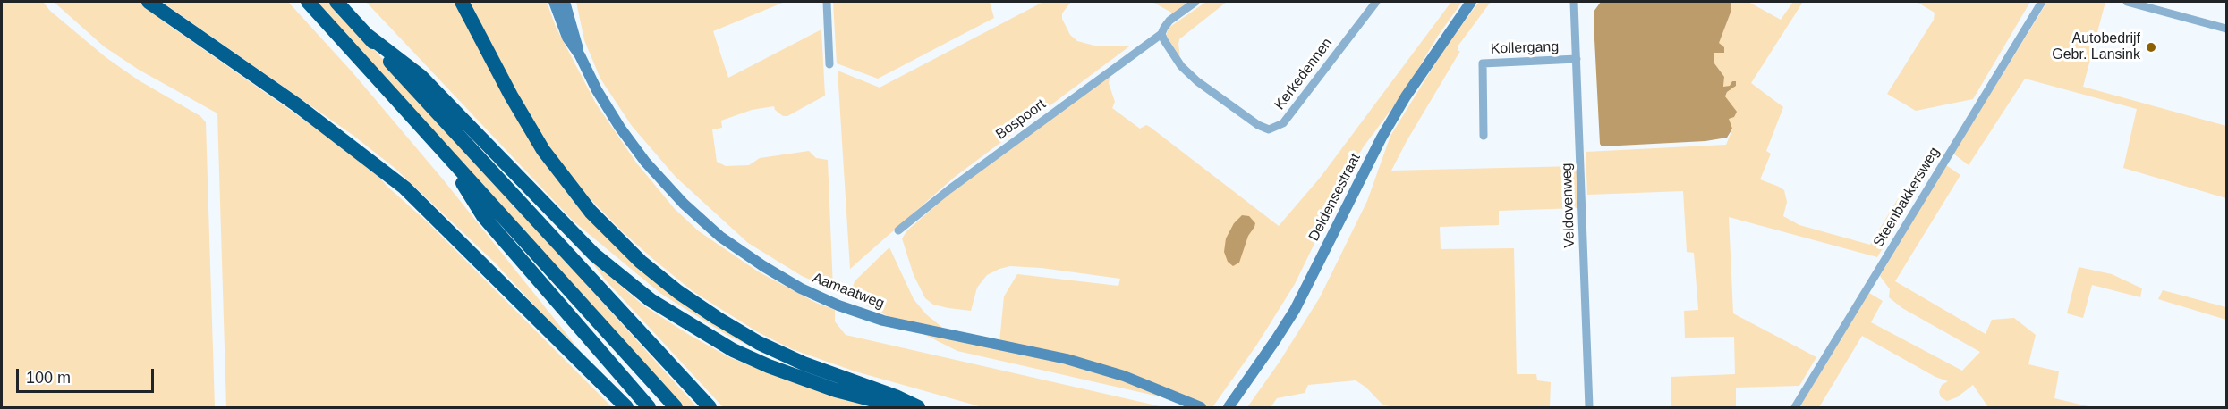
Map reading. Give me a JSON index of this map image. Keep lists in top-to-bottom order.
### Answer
{
  "streets": {
    "main road": ["Deldensestraat", "Aamaatweg"],
    "street": [
      "Kollergang",
      "Kerkedennen",
      "Bospoort",
      "Steenbakkersweg",
      "Veldovenweg"
    ]
  },
  "crossings": [
    ["Kollergang", "Veldovenweg"],
    ["Kerkedennen", "Bospoort"]
  ],
  "places": ["Autobedrijf Gebr. Lansink"],
  "scale_bar": "100 m"
}
